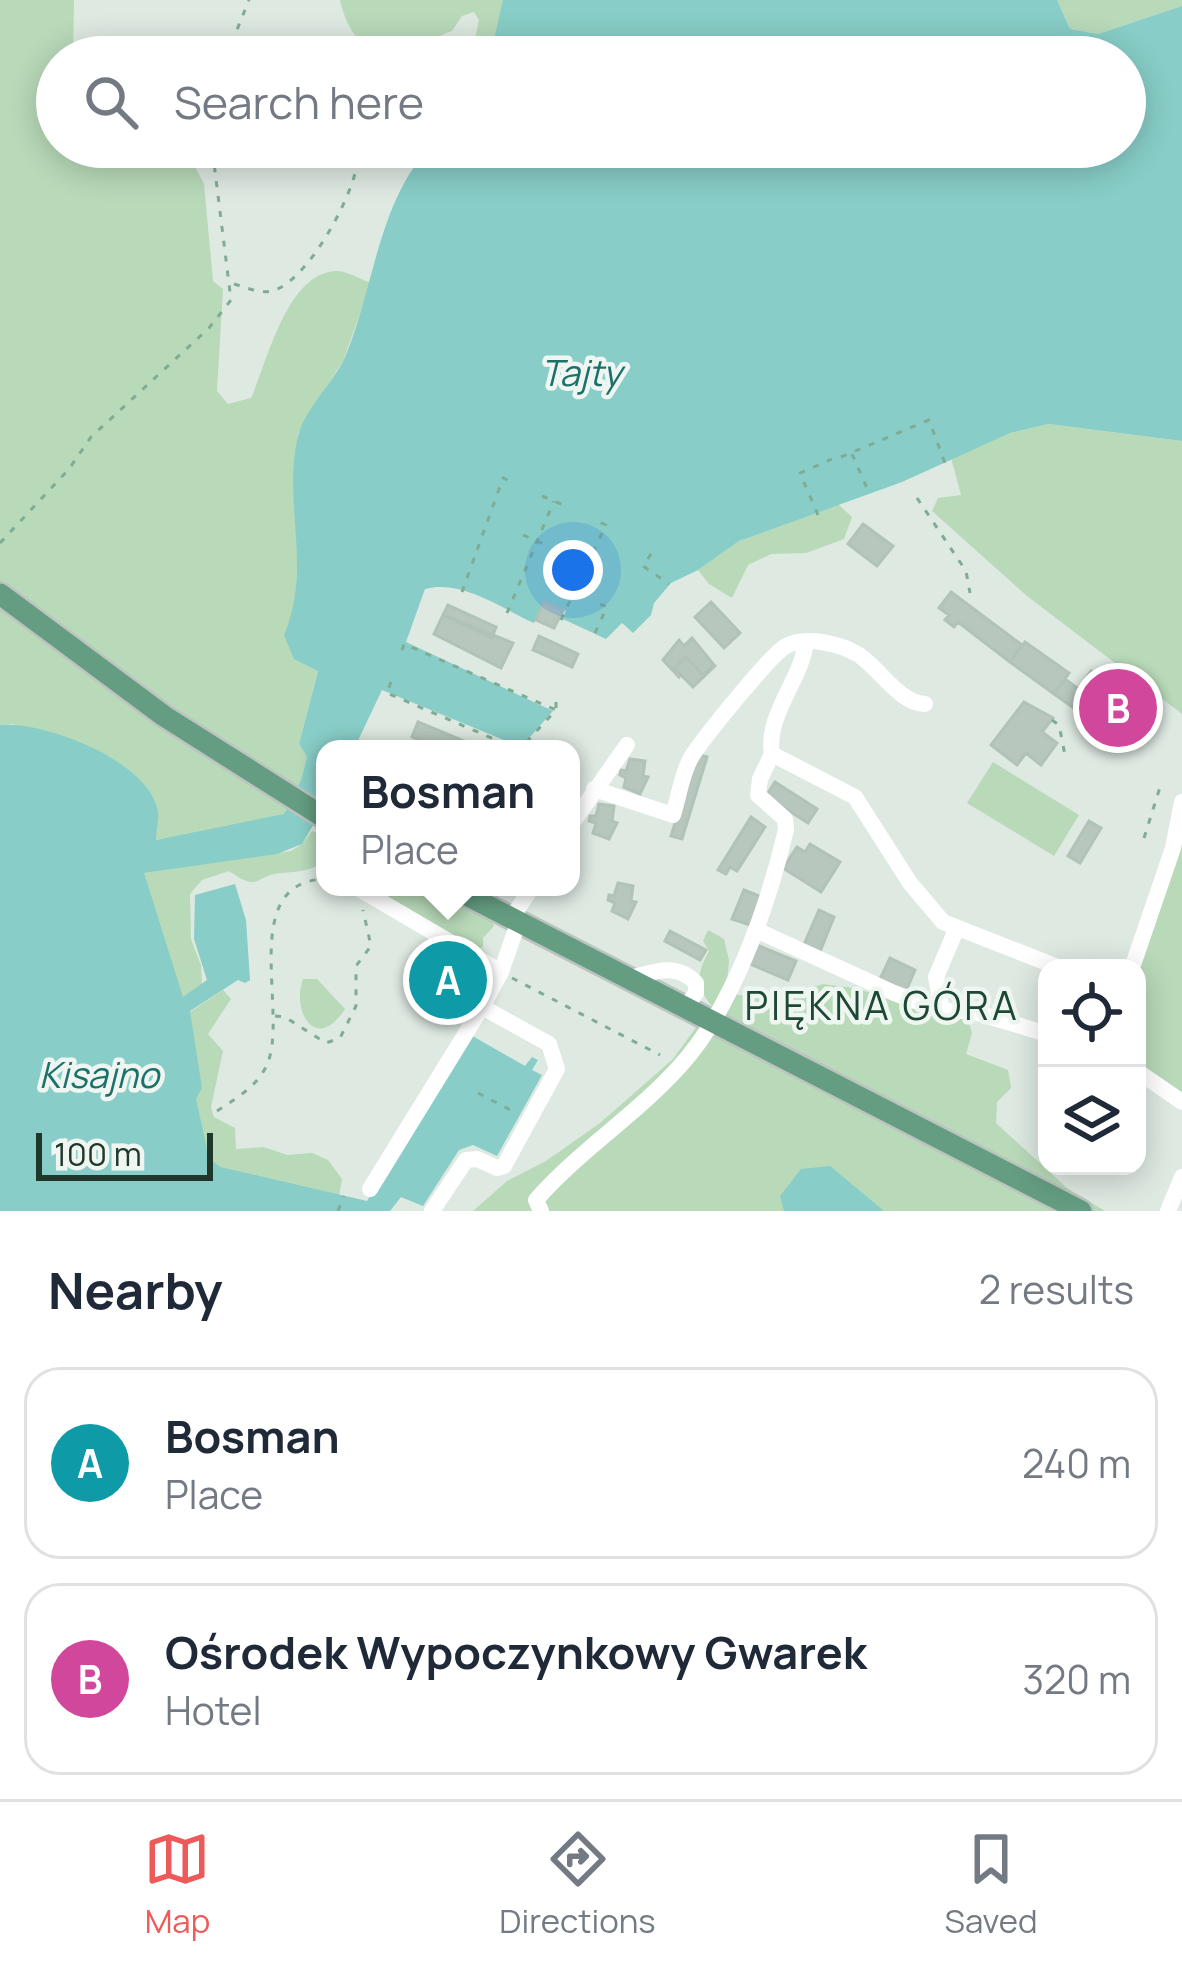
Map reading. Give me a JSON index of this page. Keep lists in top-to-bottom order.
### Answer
{
  "districts": ["PIĘKNA GÓRA"],
  "water": ["Tajty", "Kisajno"],
  "scale_bar": "100 m",
  "page": {
    "search": "Search here",
    "pins": ["B", "A"],
    "popup": ["Bosman", "Place"],
    "scale": "100 m",
    "heading": ["Nearby", "2 results"],
    "list": [
      {
        "mark": "A",
        "name": "Bosman",
        "note": "Place",
        "value": "240 m"
      },
      {
        "mark": "B",
        "name": "Ośrodek Wypoczynkowy Gwarek",
        "note": "Hotel",
        "value": "320 m"
      }
    ],
    "nav": ["Map", "Directions", "Saved"]
  }
}
